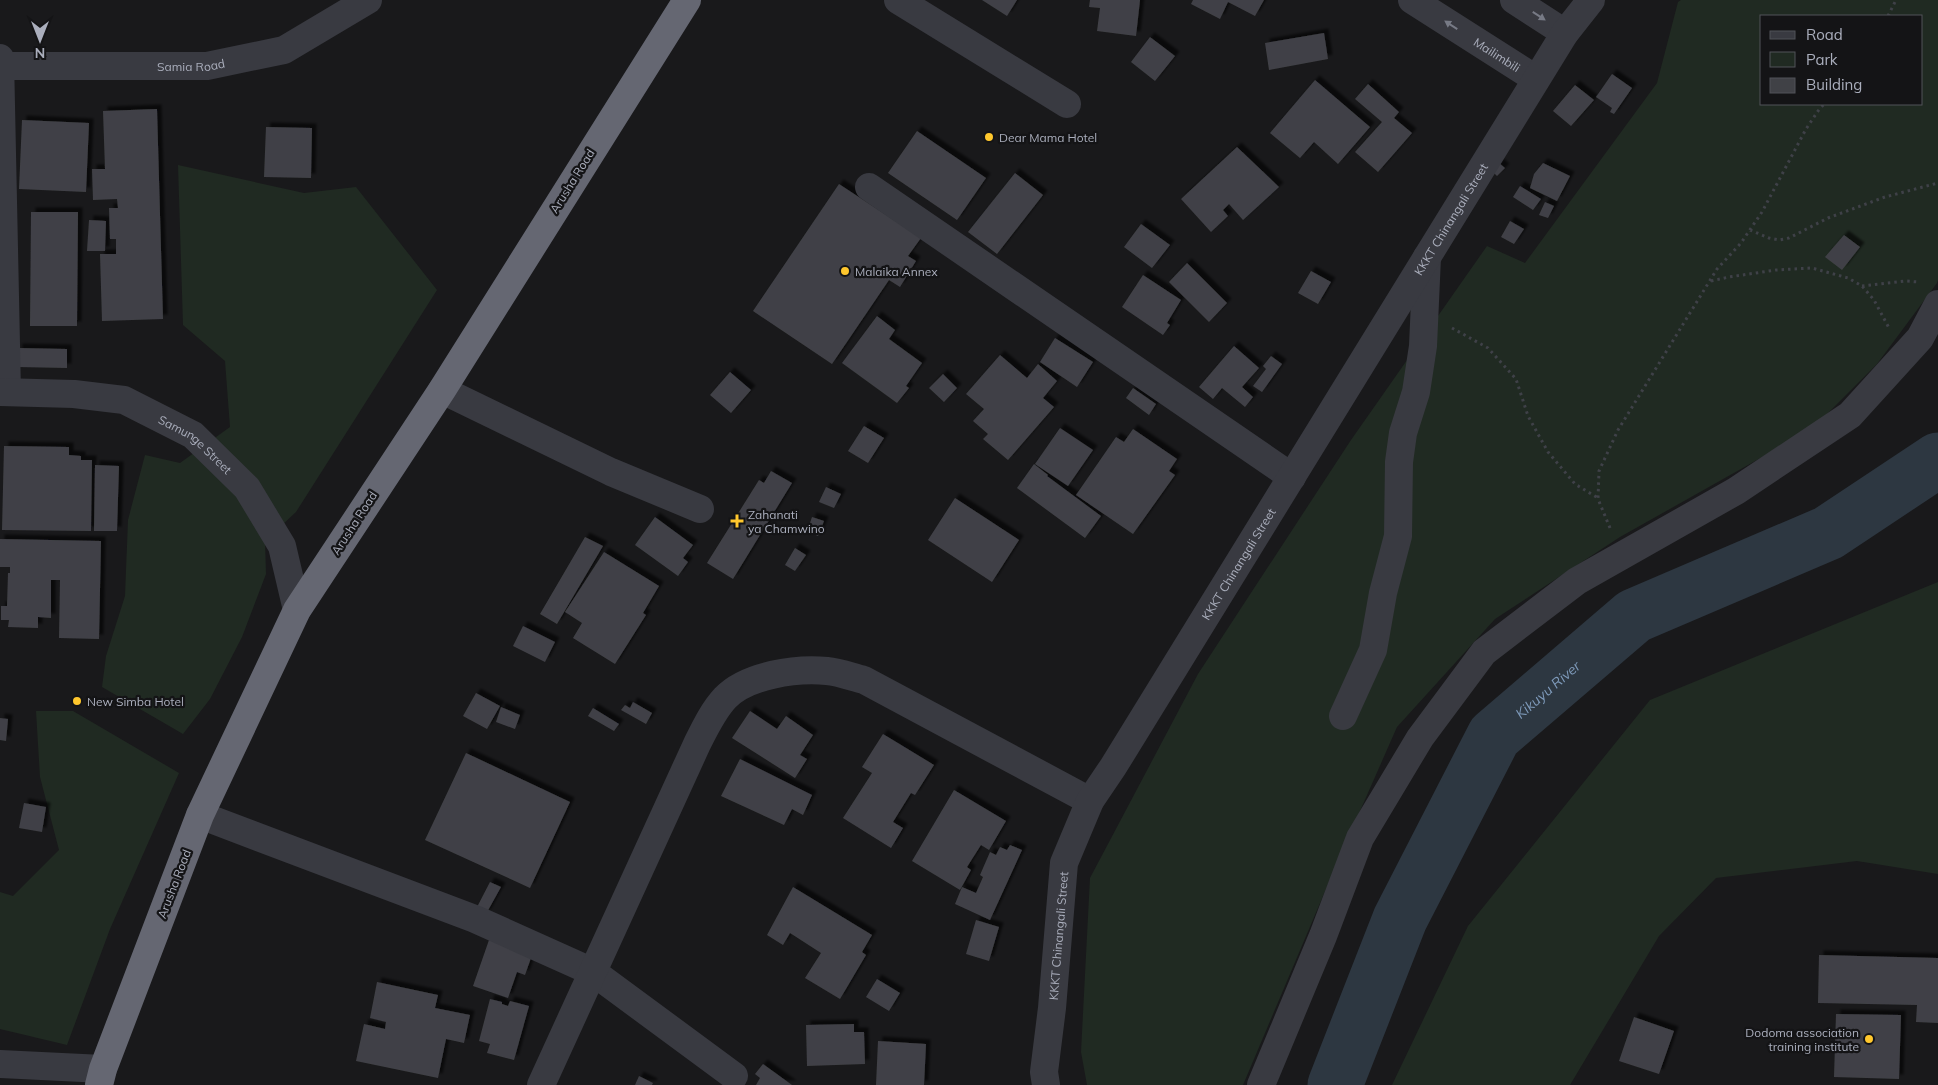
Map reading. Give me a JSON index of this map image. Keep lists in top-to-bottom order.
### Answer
{
  "streets": {
    "highway": ["Arusha Road"],
    "street": [
      "Mailimbili",
      "Samia Road",
      "KKKT Chinangali Street",
      "Samunge Street"
    ]
  },
  "crossings": [
    ["Mailimbili", "KKKT Chinangali Street"],
    ["Samia Road", "Samunge Street"],
    ["Arusha Road", "Samunge Street"]
  ],
  "water": ["Kikuyu River"],
  "places": {
    "other": [
      "Dear Mama Hotel",
      "Malaika Annex",
      "New Simba Hotel",
      "Dodoma association training institute"
    ],
    "health": ["Zahanati ya Chamwino"]
  },
  "legend": ["Road", "Park", "Building"],
  "north": "bottom"
}
